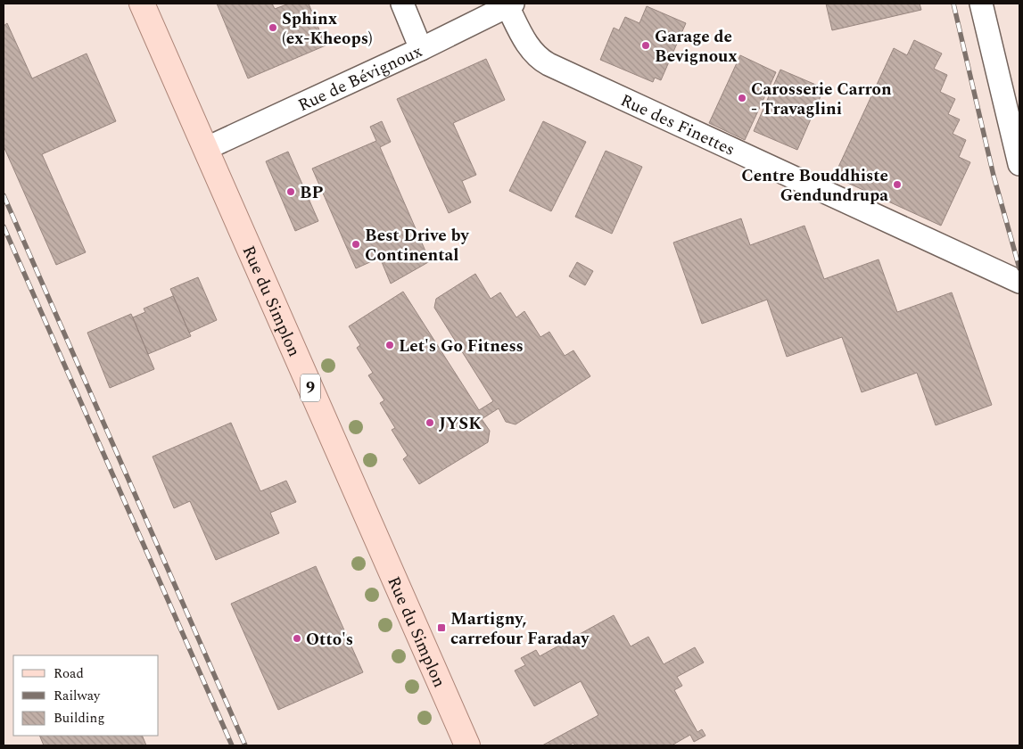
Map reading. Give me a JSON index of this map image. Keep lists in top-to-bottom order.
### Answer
{
  "streets": {
    "main road": ["Rue du Simplon", "9"],
    "street": ["Rue de Bévignoux", "Rue des Finettes"]
  },
  "crossings": [
    ["Rue de Bévignoux", "Rue des Finettes"],
    ["Rue de Bévignoux", "Rue du Simplon"]
  ],
  "places": {
    "other": [
      "Sphinx (ex-Kheops)",
      "Garage de Bevignoux",
      "Carosserie Carron - Travaglini",
      "Centre Bouddhiste Gendundrupa",
      "BP",
      "Best Drive by Continental",
      "Let's Go Fitness",
      "JYSK",
      "Otto's"
    ],
    "transit": ["Martigny, carrefour Faraday"]
  },
  "legend": ["Road", "Railway", "Building"]
}
